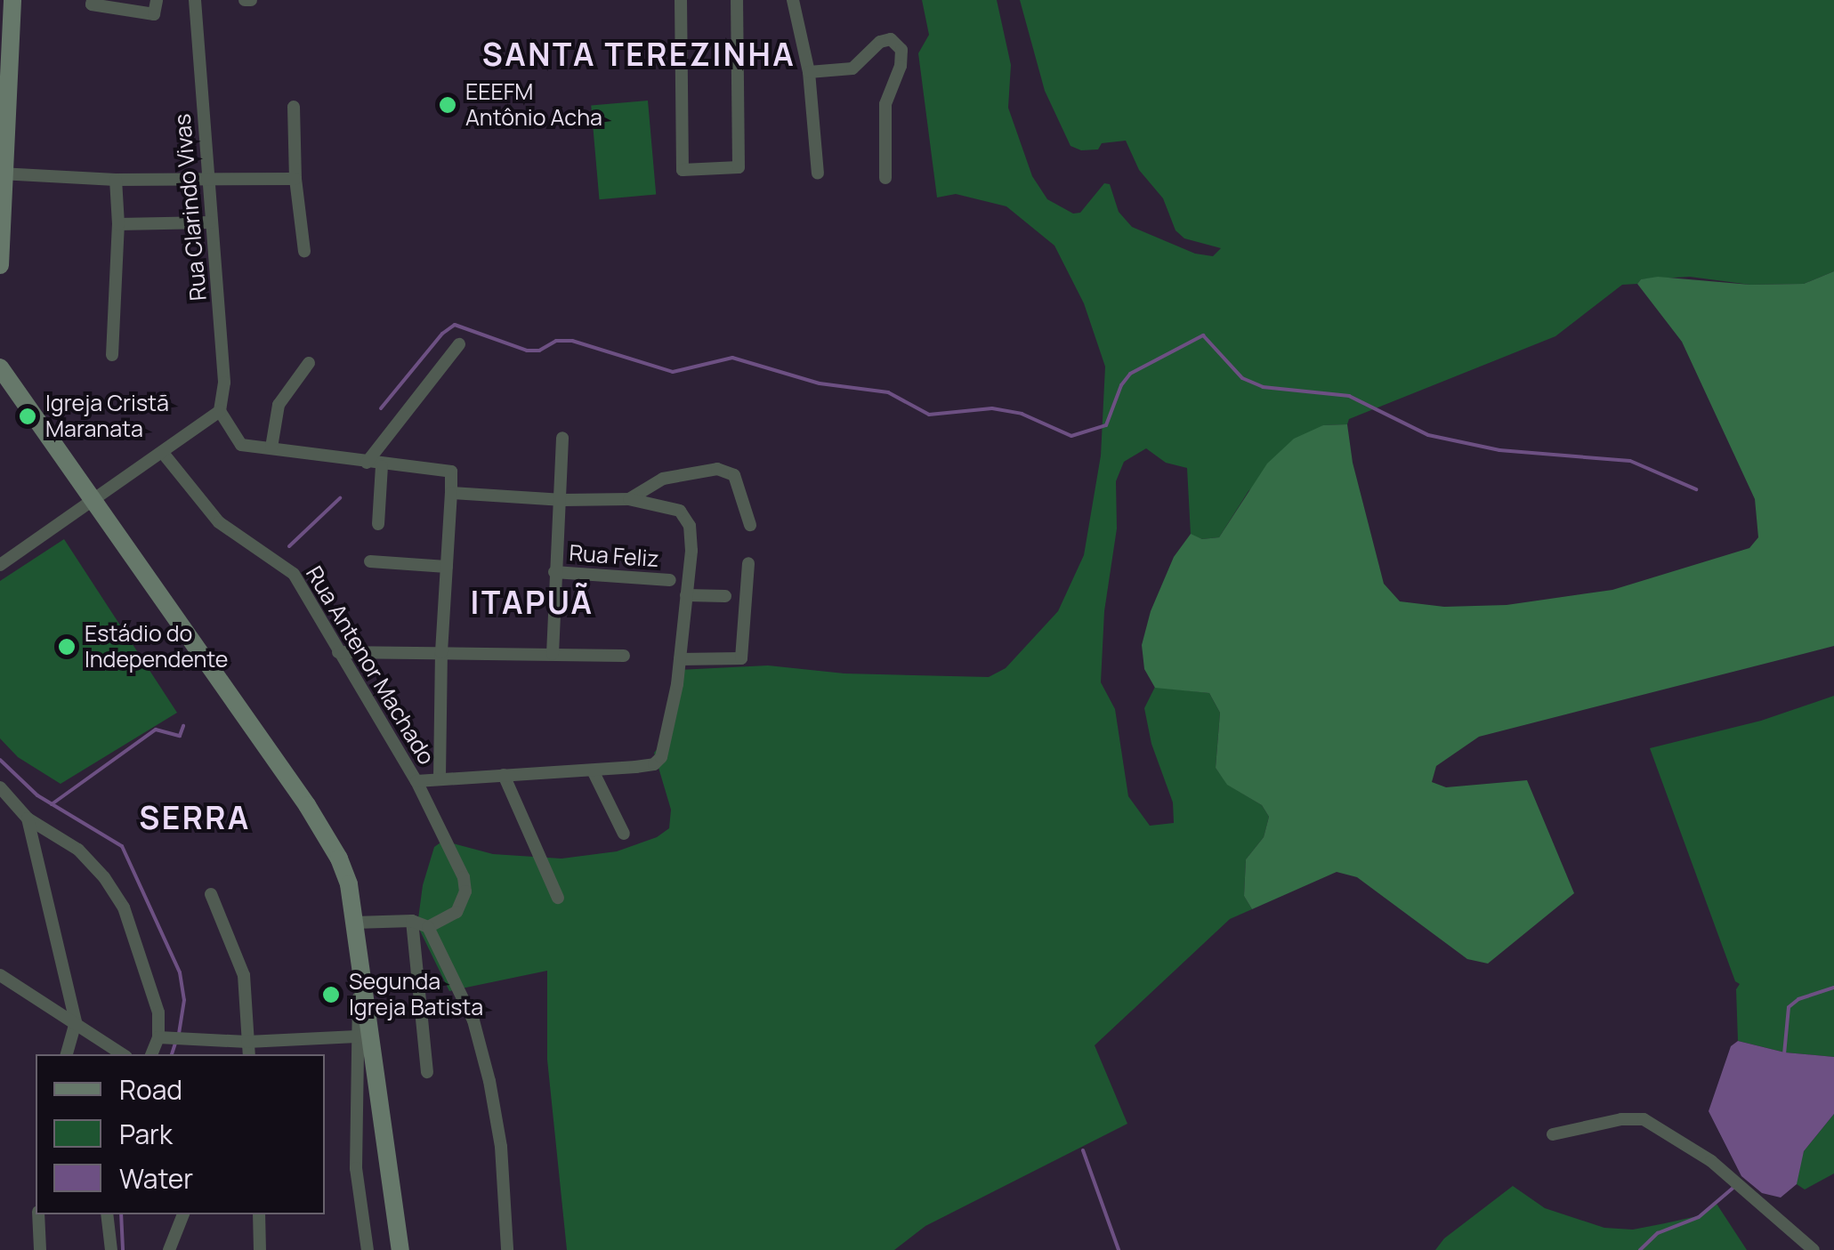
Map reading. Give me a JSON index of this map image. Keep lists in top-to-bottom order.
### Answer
{
  "streets": {
    "street": ["Rua Clarindo Vivas", "Rua Feliz", "Rua Antenor Machado"]
  },
  "districts": ["SANTA TEREZINHA", "ITAPUÃ", "SERRA"],
  "places": [
    "EEEFM Antônio Acha",
    "Igreja Cristã Maranata",
    "Estádio do Independente",
    "Segunda Igreja Batista"
  ],
  "legend": ["Road", "Park", "Water"]
}
